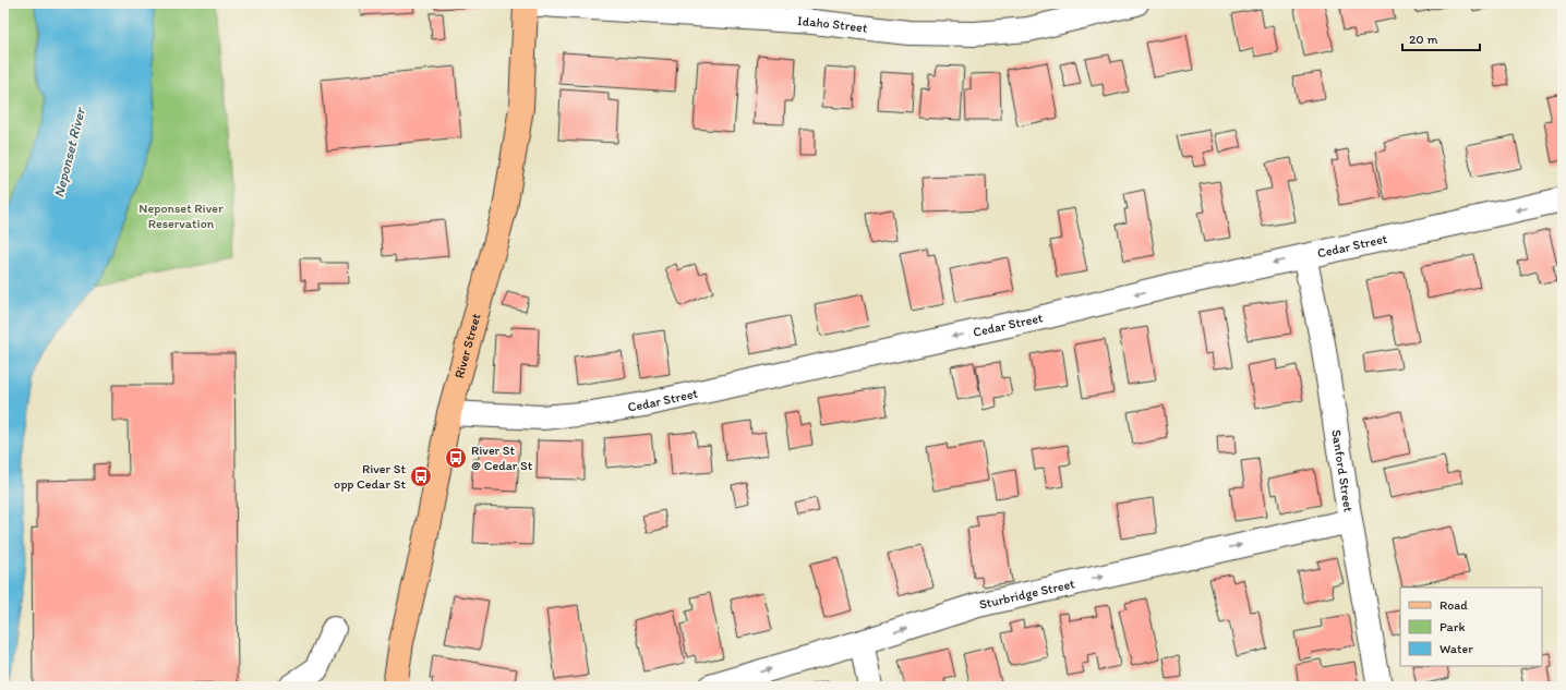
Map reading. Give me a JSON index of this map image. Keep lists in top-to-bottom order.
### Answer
{
  "streets": {
    "main road": ["River Street"],
    "street": [
      "Idaho Street",
      "Cedar Street",
      "Sanford Street",
      "Sturbridge Street"
    ]
  },
  "crossings": [
    ["Idaho Street", "River Street"],
    ["Cedar Street", "River Street"],
    ["Cedar Street", "Sanford Street"],
    ["Sanford Street", "Sturbridge Street"]
  ],
  "one_way": ["Cedar Street", "Sturbridge Street"],
  "water": ["Neponset River"],
  "parks": ["Neponset River Reservation"],
  "places": {
    "bus stop": ["River St @ Cedar St", "River St opp Cedar St"]
  },
  "legend": ["Road", "Park", "Water"],
  "scale_bar": "20 m"
}
